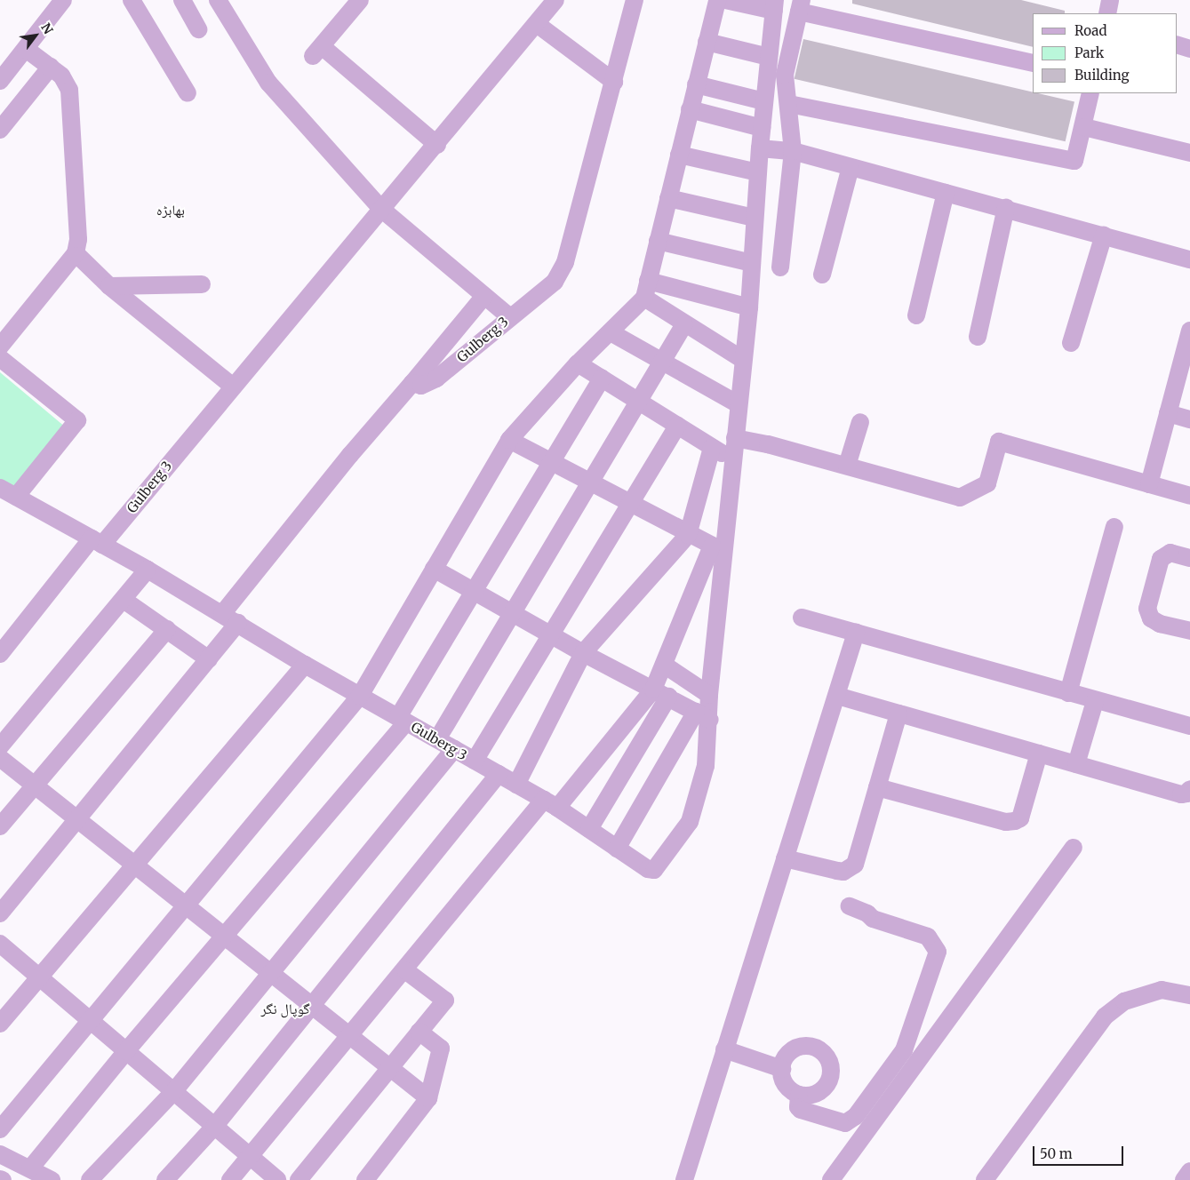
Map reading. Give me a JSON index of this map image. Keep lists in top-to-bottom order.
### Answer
{
  "streets": {
    "street": ["Gulberg 3"]
  },
  "districts": ["بھابڑہ", "گوپال نگر"],
  "legend": ["Road", "Park", "Building"],
  "scale_bar": "50 m",
  "north": "top right"
}
